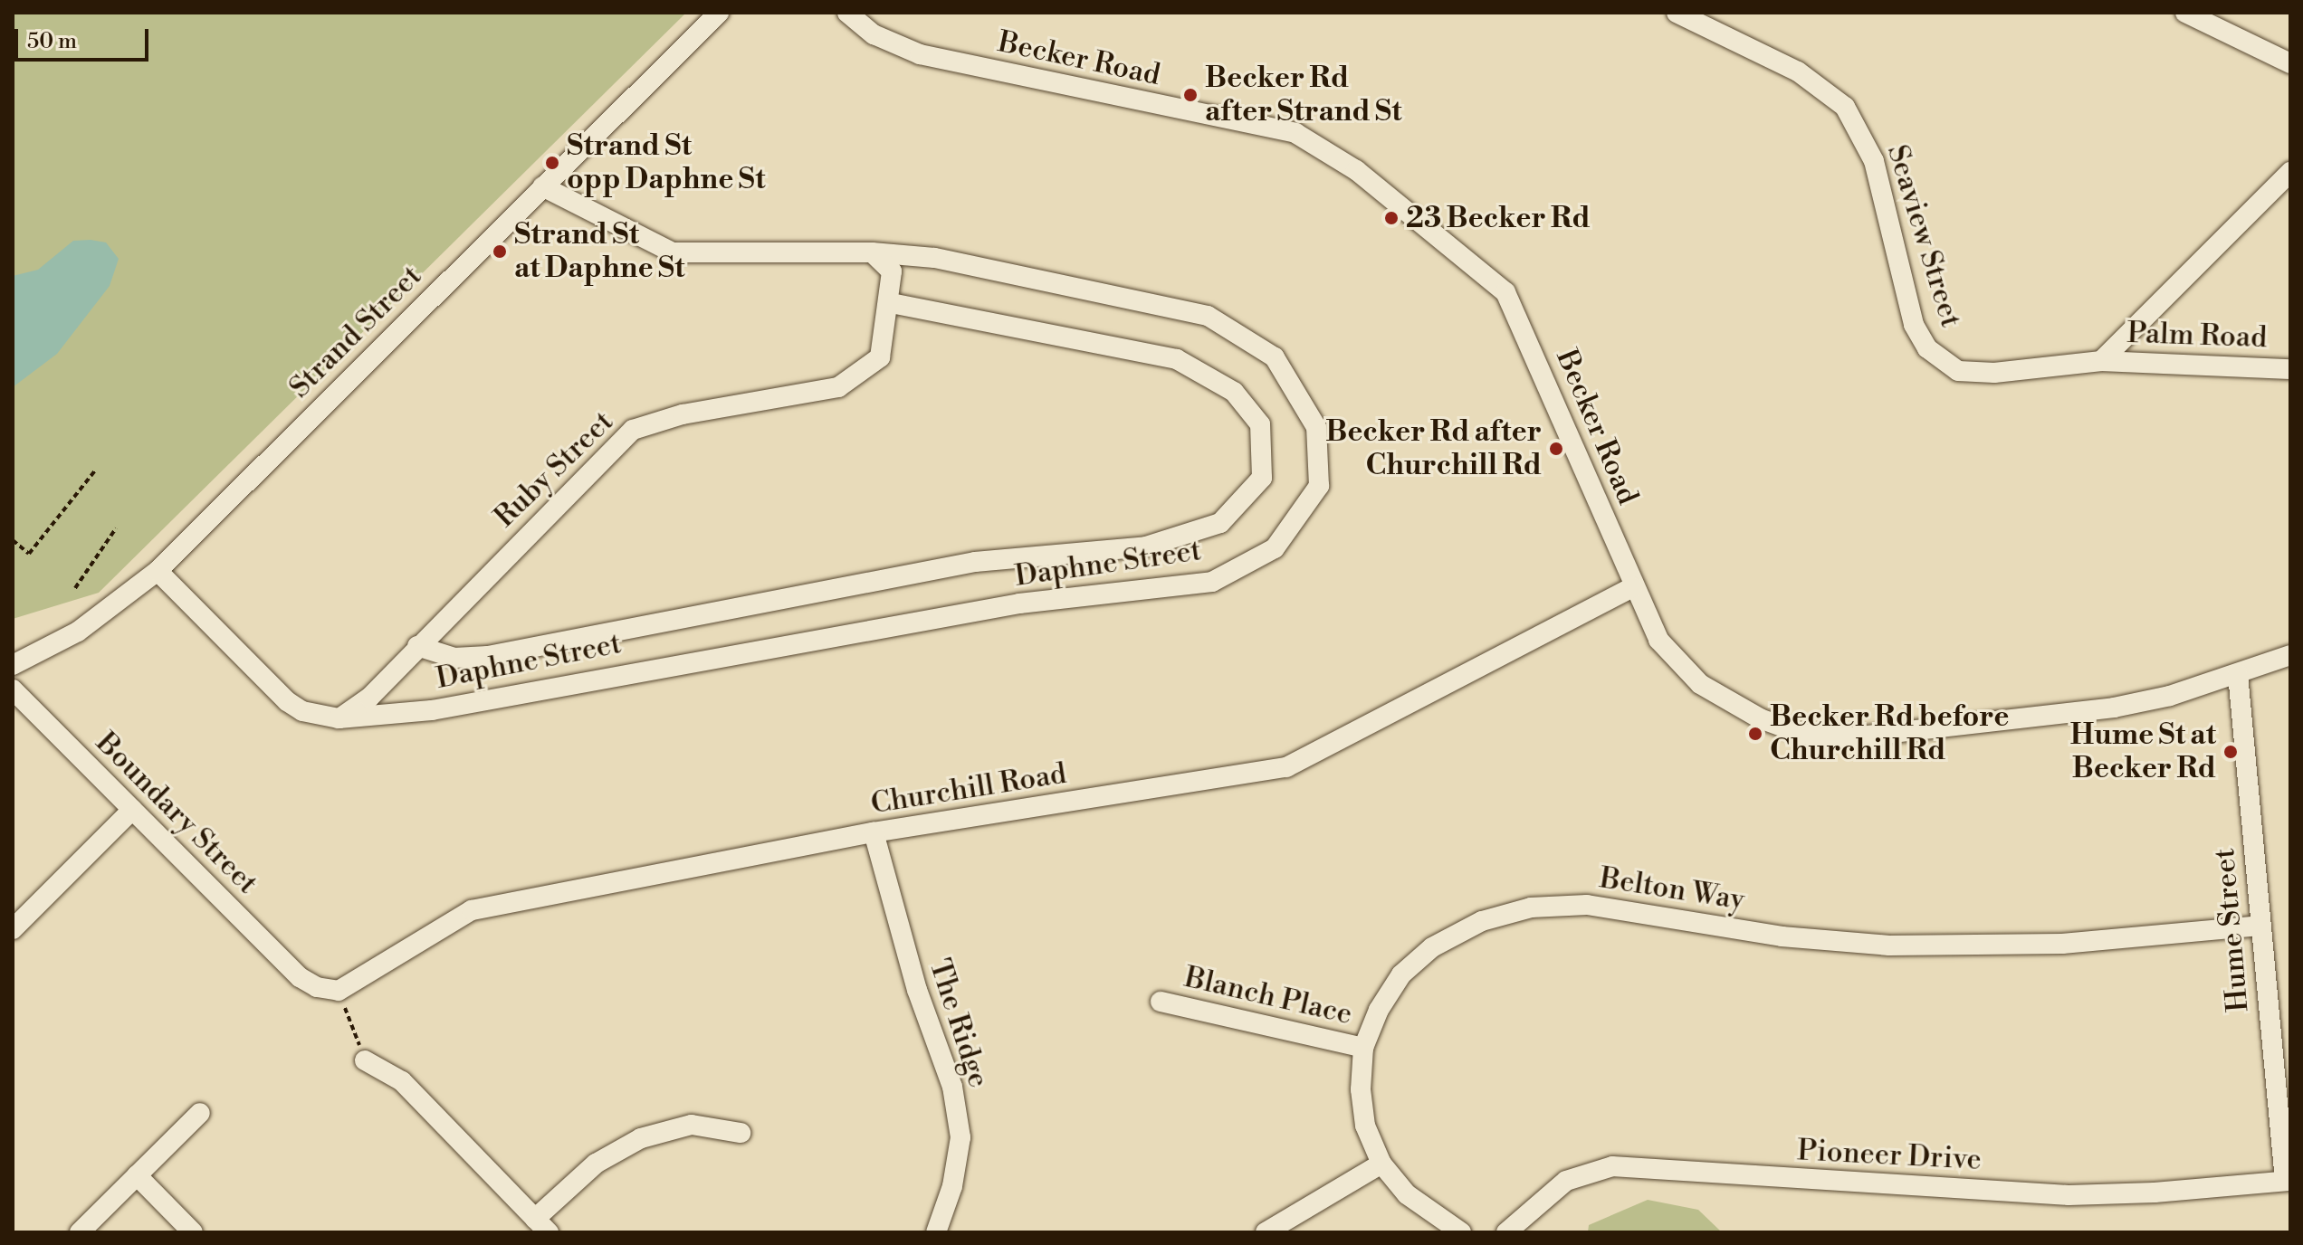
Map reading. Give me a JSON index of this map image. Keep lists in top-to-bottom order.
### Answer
{
  "streets": {
    "street": [
      "Becker Road",
      "Seaview Street",
      "Strand Street",
      "Palm Road",
      "Ruby Street",
      "Daphne Street",
      "Churchill Road",
      "Boundary Street",
      "Belton Way",
      "Hume Street",
      "Blanch Place",
      "The Ridge",
      "Pioneer Drive"
    ]
  },
  "crossings": [
    ["Becker Road", "Churchill Road"],
    ["Becker Road", "Hume Street"],
    ["Seaview Street", "Palm Road"],
    ["Strand Street", "Daphne Street"],
    ["Ruby Street", "Daphne Street"],
    ["Churchill Road", "Boundary Street"],
    ["Churchill Road", "The Ridge"],
    ["Belton Way", "Hume Street"],
    ["Belton Way", "Blanch Place"],
    ["Hume Street", "Pioneer Drive"]
  ],
  "places": [
    "Becker Rd after Strand St",
    "Strand St opp Daphne St",
    "23 Becker Rd",
    "Strand St at Daphne St",
    "Becker Rd after Churchill Rd",
    "Becker Rd before Churchill Rd",
    "Hume St at Becker Rd"
  ],
  "scale_bar": "50 m"
}
